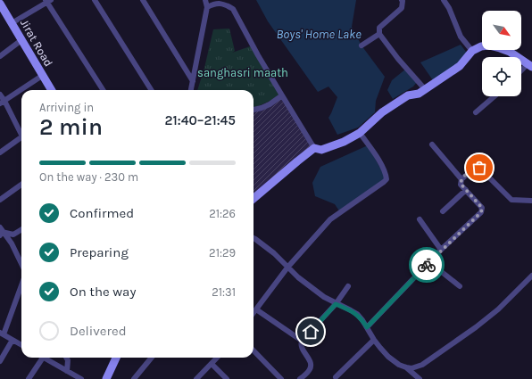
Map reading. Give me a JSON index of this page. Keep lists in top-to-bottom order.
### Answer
{
  "streets": {
    "street": ["Jirat Road"]
  },
  "water": ["Boys' Home Lake"],
  "parks": ["sanghasri maath"],
  "north": "bottom right",
  "page": {
    "heading": ["2 min", "Arriving in", "21:40–21:45"],
    "bar": "On the way · 230 m",
    "list": [
      ["Confirmed", "21:26"],
      ["Preparing", "21:29"],
      ["On the way", "21:31"],
      "Delivered"
    ]
  }
}
